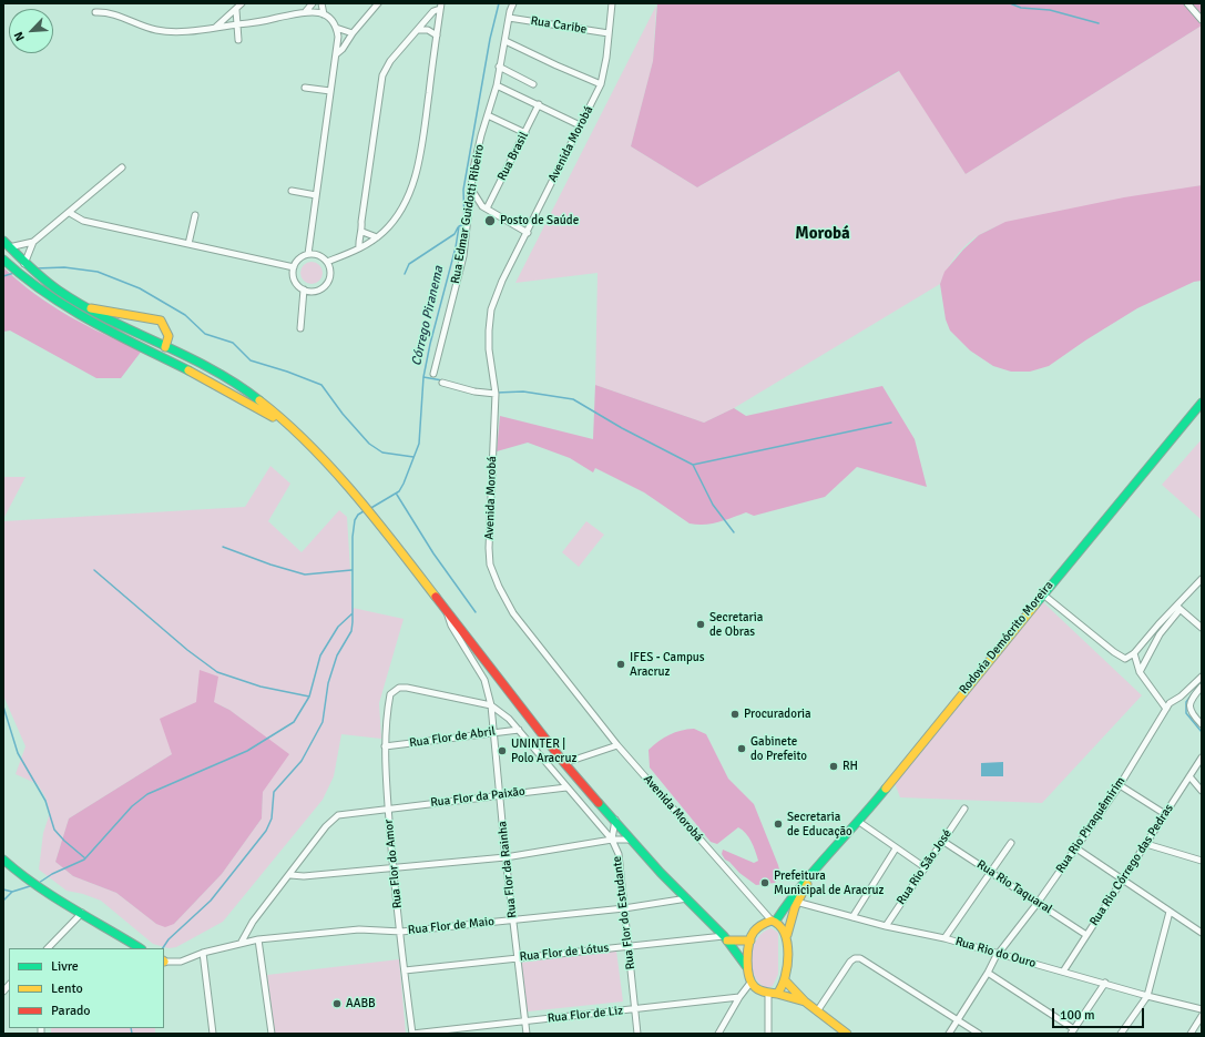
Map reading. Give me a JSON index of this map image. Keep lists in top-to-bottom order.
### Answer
{
  "streets": {
    "main road": ["Rodovia Demócrito Moreira"],
    "street": [
      "Rua Caribe",
      "Avenida Morobá",
      "Rua Brasil",
      "Rua Edmar Guidotti Ribeiro",
      "Rua Flor de Abril",
      "Rua Flor da Paixão",
      "Rua Rio Piraquêmirim",
      "Rua Flor do Amor",
      "Rua Rio Córrego das Pedras",
      "Rua Rio São José",
      "Rua Flor da Rainha",
      "Rua Rio Taquaral",
      "Rua Flor do Estudante",
      "Rua Flor de Maio",
      "Rua Flor de Lótus",
      "Rua Rio do Ouro",
      "Rua Flor de Liz"
    ]
  },
  "crossings": [
    ["Rua Caribe", "Avenida Morobá"],
    ["Rua Caribe", "Rua Edmar Guidotti Ribeiro"],
    ["Avenida Morobá", "Rodovia Demócrito Moreira"],
    ["Rodovia Demócrito Moreira", "Rua Rio do Ouro"],
    ["Rua Flor de Abril", "Rua Flor do Amor"],
    ["Rua Flor de Abril", "Rua Flor da Rainha"],
    ["Rua Flor de Abril", "Rua Flor do Estudante"],
    ["Rua Flor da Paixão", "Rua Flor do Amor"],
    ["Rua Flor da Paixão", "Rua Flor da Rainha"],
    ["Rua Flor da Paixão", "Rua Flor do Estudante"],
    ["Rua Flor da Paixão", "Rua Flor de Maio"],
    ["Rua Rio Piraquêmirim", "Rua Rio Taquaral"],
    ["Rua Rio Piraquêmirim", "Rua Rio do Ouro"],
    ["Rua Flor do Amor", "Rua Flor do Estudante"],
    ["Rua Flor do Amor", "Rua Flor de Maio"],
    ["Rua Flor do Amor", "Rua Flor de Lótus"],
    ["Rua Flor do Amor", "Rua Flor de Liz"],
    ["Rua Rio Córrego das Pedras", "Rua Rio Taquaral"],
    ["Rua Rio Córrego das Pedras", "Rua Rio do Ouro"],
    ["Rua Rio São José", "Rua Rio Taquaral"],
    ["Rua Rio São José", "Rua Rio do Ouro"],
    ["Rua Flor da Rainha", "Rua Flor do Estudante"],
    ["Rua Flor da Rainha", "Rua Flor de Maio"],
    ["Rua Flor da Rainha", "Rua Flor de Lótus"],
    ["Rua Flor da Rainha", "Rua Flor de Liz"],
    ["Rua Flor do Estudante", "Rua Flor de Maio"],
    ["Rua Flor do Estudante", "Rua Flor de Lótus"],
    ["Rua Flor do Estudante", "Rua Flor de Liz"]
  ],
  "districts": ["Morobá"],
  "water": ["Córrego Piranema"],
  "places": [
    "Posto de Saúde",
    "Secretaria de Obras",
    "IFES - Campus Aracruz",
    "Procuradoria",
    "Gabinete do Prefeito",
    "UNINTER | Polo Aracruz",
    "RH",
    "Secretaria de Educação",
    "Prefeitura Municipal de Aracruz",
    "AABB"
  ],
  "legend": ["Livre", "Lento", "Parado"],
  "scale_bar": "100 m",
  "north": "bottom left"
}
